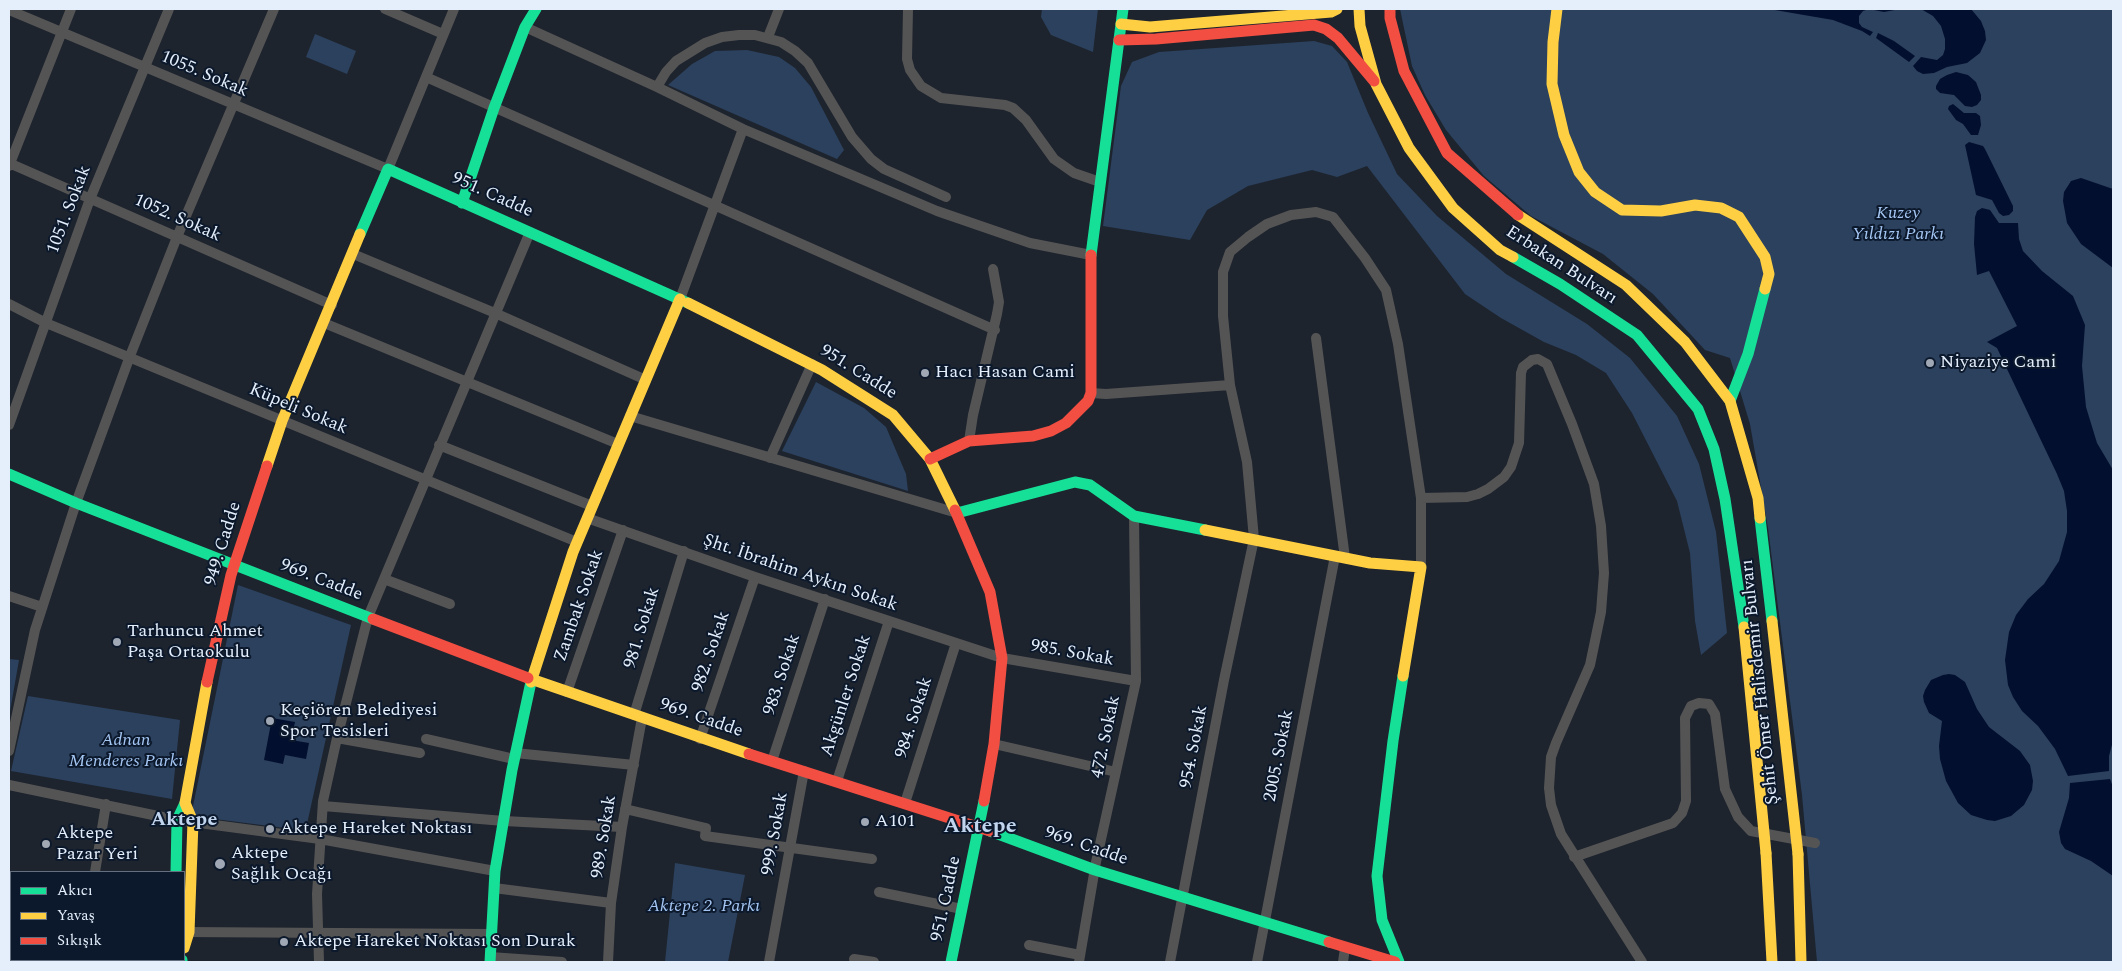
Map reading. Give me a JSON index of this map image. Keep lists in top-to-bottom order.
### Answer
{
  "streets": {
    "main road": [
      "951. Cadde",
      "Erbakan Bulvarı",
      "949. Cadde",
      "969. Cadde",
      "Şehit Ömer Halisdemir Bulvarı"
    ],
    "street": [
      "1055. Sokak",
      "1051. Sokak",
      "1052. Sokak",
      "Küpeli Sokak",
      "Şht. İbrahim Aykın Sokak",
      "Zambak Sokak",
      "981. Sokak",
      "982. Sokak",
      "985. Sokak",
      "983. Sokak",
      "Akgünler Sokak",
      "984. Sokak",
      "472. Sokak",
      "954. Sokak",
      "2005. Sokak",
      "999. Sokak",
      "989. Sokak"
    ]
  },
  "crossings": [
    ["1055. Sokak", "951. Cadde"],
    ["1055. Sokak", "1051. Sokak"],
    ["1055. Sokak", "949. Cadde"],
    ["951. Cadde", "949. Cadde"],
    ["951. Cadde", "Şht. İbrahim Aykın Sokak"],
    ["951. Cadde", "969. Cadde"],
    ["951. Cadde", "985. Sokak"],
    ["1051. Sokak", "1052. Sokak"],
    ["1051. Sokak", "Küpeli Sokak"],
    ["1052. Sokak", "949. Cadde"],
    ["Erbakan Bulvarı", "Şehit Ömer Halisdemir Bulvarı"],
    ["Küpeli Sokak", "949. Cadde"],
    ["949. Cadde", "969. Cadde"],
    ["Şht. İbrahim Aykın Sokak", "Zambak Sokak"],
    ["Şht. İbrahim Aykın Sokak", "981. Sokak"],
    ["Şht. İbrahim Aykın Sokak", "982. Sokak"],
    ["Şht. İbrahim Aykın Sokak", "985. Sokak"],
    ["Şht. İbrahim Aykın Sokak", "983. Sokak"],
    ["Şht. İbrahim Aykın Sokak", "Akgünler Sokak"],
    ["Şht. İbrahim Aykın Sokak", "984. Sokak"],
    ["969. Cadde", "Zambak Sokak"],
    ["969. Cadde", "981. Sokak"],
    ["969. Cadde", "982. Sokak"],
    ["969. Cadde", "983. Sokak"],
    ["969. Cadde", "Akgünler Sokak"],
    ["969. Cadde", "984. Sokak"],
    ["969. Cadde", "472. Sokak"],
    ["969. Cadde", "954. Sokak"],
    ["969. Cadde", "2005. Sokak"],
    ["969. Cadde", "999. Sokak"],
    ["969. Cadde", "989. Sokak"],
    ["981. Sokak", "989. Sokak"],
    ["985. Sokak", "472. Sokak"]
  ],
  "districts": ["Aktepe", "Aktepe"],
  "parks": ["Kuzey Yıldızı Parkı", "Adnan Menderes Parkı", "Aktepe 2. Parkı"],
  "places": [
    "Niyaziye Cami",
    "Hacı Hasan Cami",
    "Tarhuncu Ahmet Paşa Ortaokulu",
    "Keçiören Belediyesi Spor Tesisleri",
    "A101",
    "Aktepe Hareket Noktası",
    "Aktepe Pazar Yeri",
    "Aktepe Sağlık Ocağı",
    "Aktepe Hareket Noktası Son Durak"
  ],
  "legend": ["Akıcı", "Yavaş", "Sıkışık"]
}
